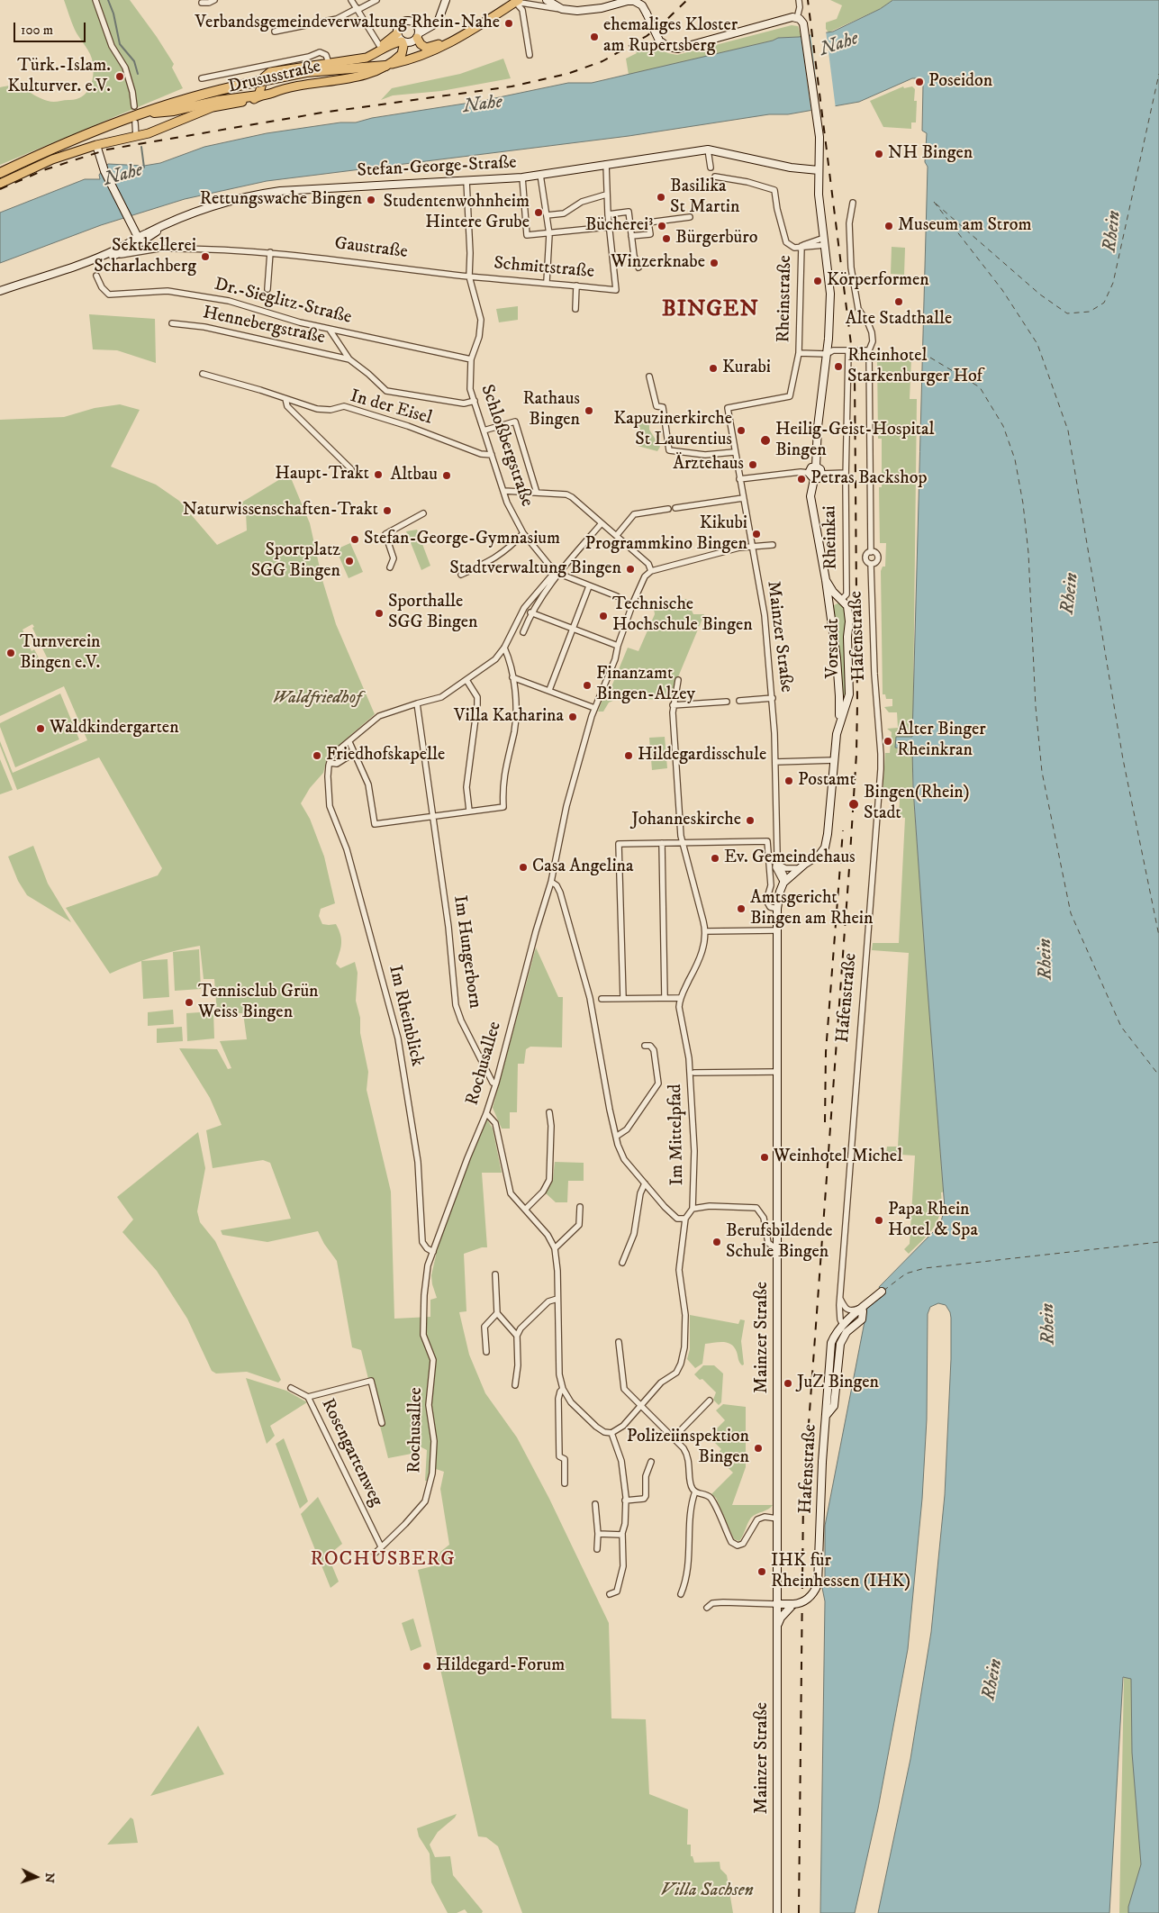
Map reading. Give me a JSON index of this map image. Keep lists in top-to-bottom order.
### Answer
{
  "streets": {
    "main road": [
      "Drususstraße",
      "Stefan-George-Straße",
      "Hafenstraße",
      "Mainzer Straße",
      "Vorstadt"
    ],
    "street": [
      "Gaustraße",
      "Schmittstraße",
      "Rheinstraße",
      "Dr.-Sieglitz-Straße",
      "Hennebergstraße",
      "In der Eisel",
      "Schloßbergstraße",
      "Rheinkai",
      "Im Hungerborn",
      "Im Rheinblick",
      "Rochusallee",
      "Im Mittelpfad",
      "Rosengartenweg"
    ]
  },
  "crossings": [
    ["Stefan-George-Straße", "Gaustraße"],
    ["Stefan-George-Straße", "Schloßbergstraße"],
    ["Gaustraße", "Schmittstraße"],
    ["Gaustraße", "Schloßbergstraße"],
    ["Schmittstraße", "Schloßbergstraße"],
    ["Rheinstraße", "Mainzer Straße"],
    ["Dr.-Sieglitz-Straße", "Schloßbergstraße"],
    ["In der Eisel", "Schloßbergstraße"],
    ["Rheinkai", "Vorstadt"],
    ["Hafenstraße", "Mainzer Straße"],
    ["Mainzer Straße", "Vorstadt"],
    ["Im Hungerborn", "Rochusallee"],
    ["Im Rheinblick", "Rochusallee"],
    ["Rochusallee", "Rosengartenweg"]
  ],
  "districts": ["BINGEN", "ROCHUSBERG"],
  "water": ["Nahe", "Rhein"],
  "parks": ["Waldfriedhof", "Villa Sachsen"],
  "places": [
    "Verbandsgemeindeverwaltung Rhein-Nahe",
    "ehemaliges Kloster am Rupertsberg",
    "Türk.-Islam. Kulturver. e.V.",
    "Poseidon",
    "NH Bingen",
    "Basilika St Martin",
    "Rettungswache Bingen",
    "Studentenwohnheim Hintere Grube",
    "Bücherei³",
    "Museum am Strom",
    "Bürgerbüro",
    "Sektkellerei Scharlachberg",
    "Winzerknabe",
    "Körperformen",
    "Alte Stadthalle",
    "Rheinhotel Starkenburger Hof",
    "Kurabi",
    "Rathaus Bingen",
    "Kapuzinerkirche St Laurentius",
    "Heilig-Geist-Hospital Bingen",
    "Ärztehaus",
    "Haupt-Trakt",
    "Altbau",
    "Petras Backshop",
    "Naturwissenschaften-Trakt",
    "Kikubi Programmkino Bingen",
    "Stefan-George-Gymnasium",
    "Sportplatz SGG Bingen",
    "Stadtverwaltung Bingen",
    "Sporthalle SGG Bingen",
    "Technische Hochschule Bingen",
    "Turnverein Bingen e.V.",
    "Finanzamt Bingen-Alzey",
    "Villa Katharina",
    "Waldkindergarten",
    "Alter Binger Rheinkran",
    "Friedhofskapelle",
    "Hildegardisschule",
    "Postamt",
    "Bingen(Rhein) Stadt",
    "Johanneskirche",
    "Ev. Gemeindehaus",
    "Casa Angelina",
    "Amtsgericht Bingen am Rhein",
    "Tennisclub Grün Weiss Bingen",
    "Weinhotel Michel",
    "Papa Rhein Hotel & Spa",
    "Berufsbildende Schule Bingen",
    "JuZ Bingen",
    "Polizeiinspektion Bingen",
    "IHK für Rheinhessen (IHK)",
    "Hildegard-Forum"
  ],
  "scale_bar": "100 m",
  "north": "right"
}
